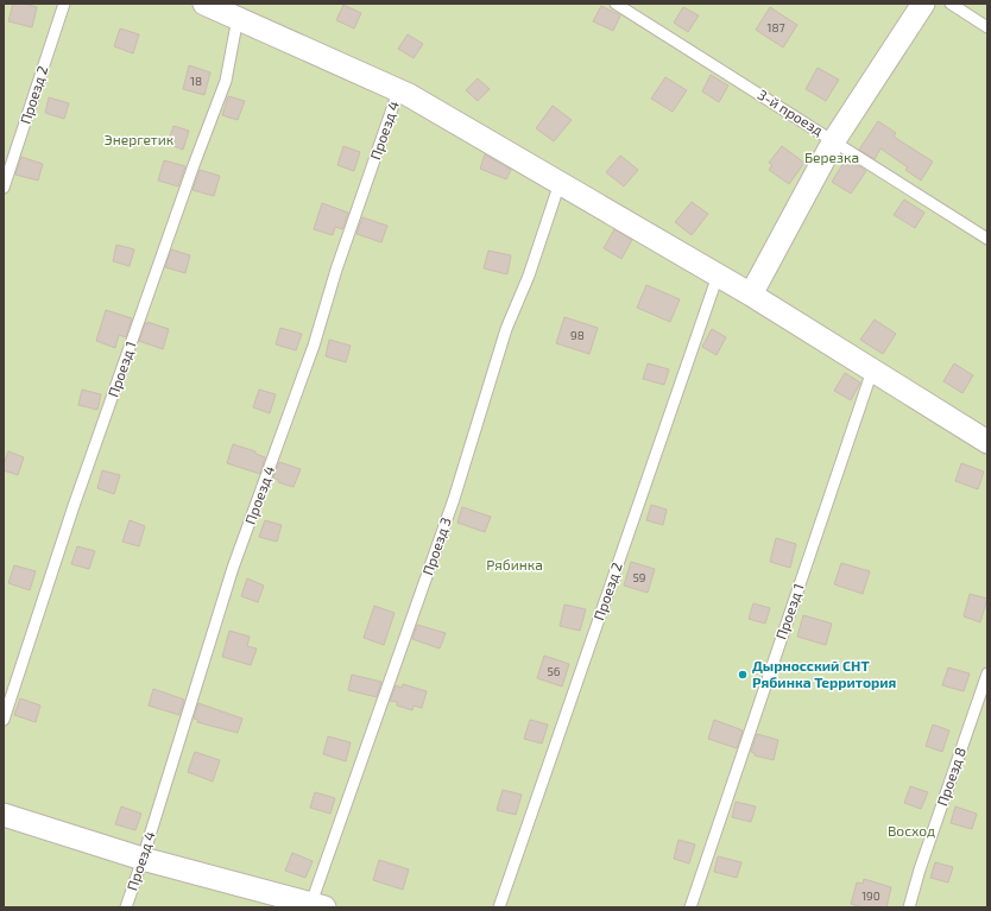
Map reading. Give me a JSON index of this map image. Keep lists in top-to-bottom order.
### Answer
{
  "streets": {
    "lane": [
      "Проезд 2",
      "3-й проезд",
      "Проезд 4",
      "Проезд 1",
      "Проезд 3",
      "Проезд 8"
    ]
  },
  "parks": [
    "Энергетик",
    "Березка",
    "Рябинка",
    "Восход"
  ],
  "places": ["Дырносский СНТ Рябинка Территория"],
  "house_numbers": [
    "187",
    "18",
    "98",
    "59",
    "56",
    "190"
  ]
}
